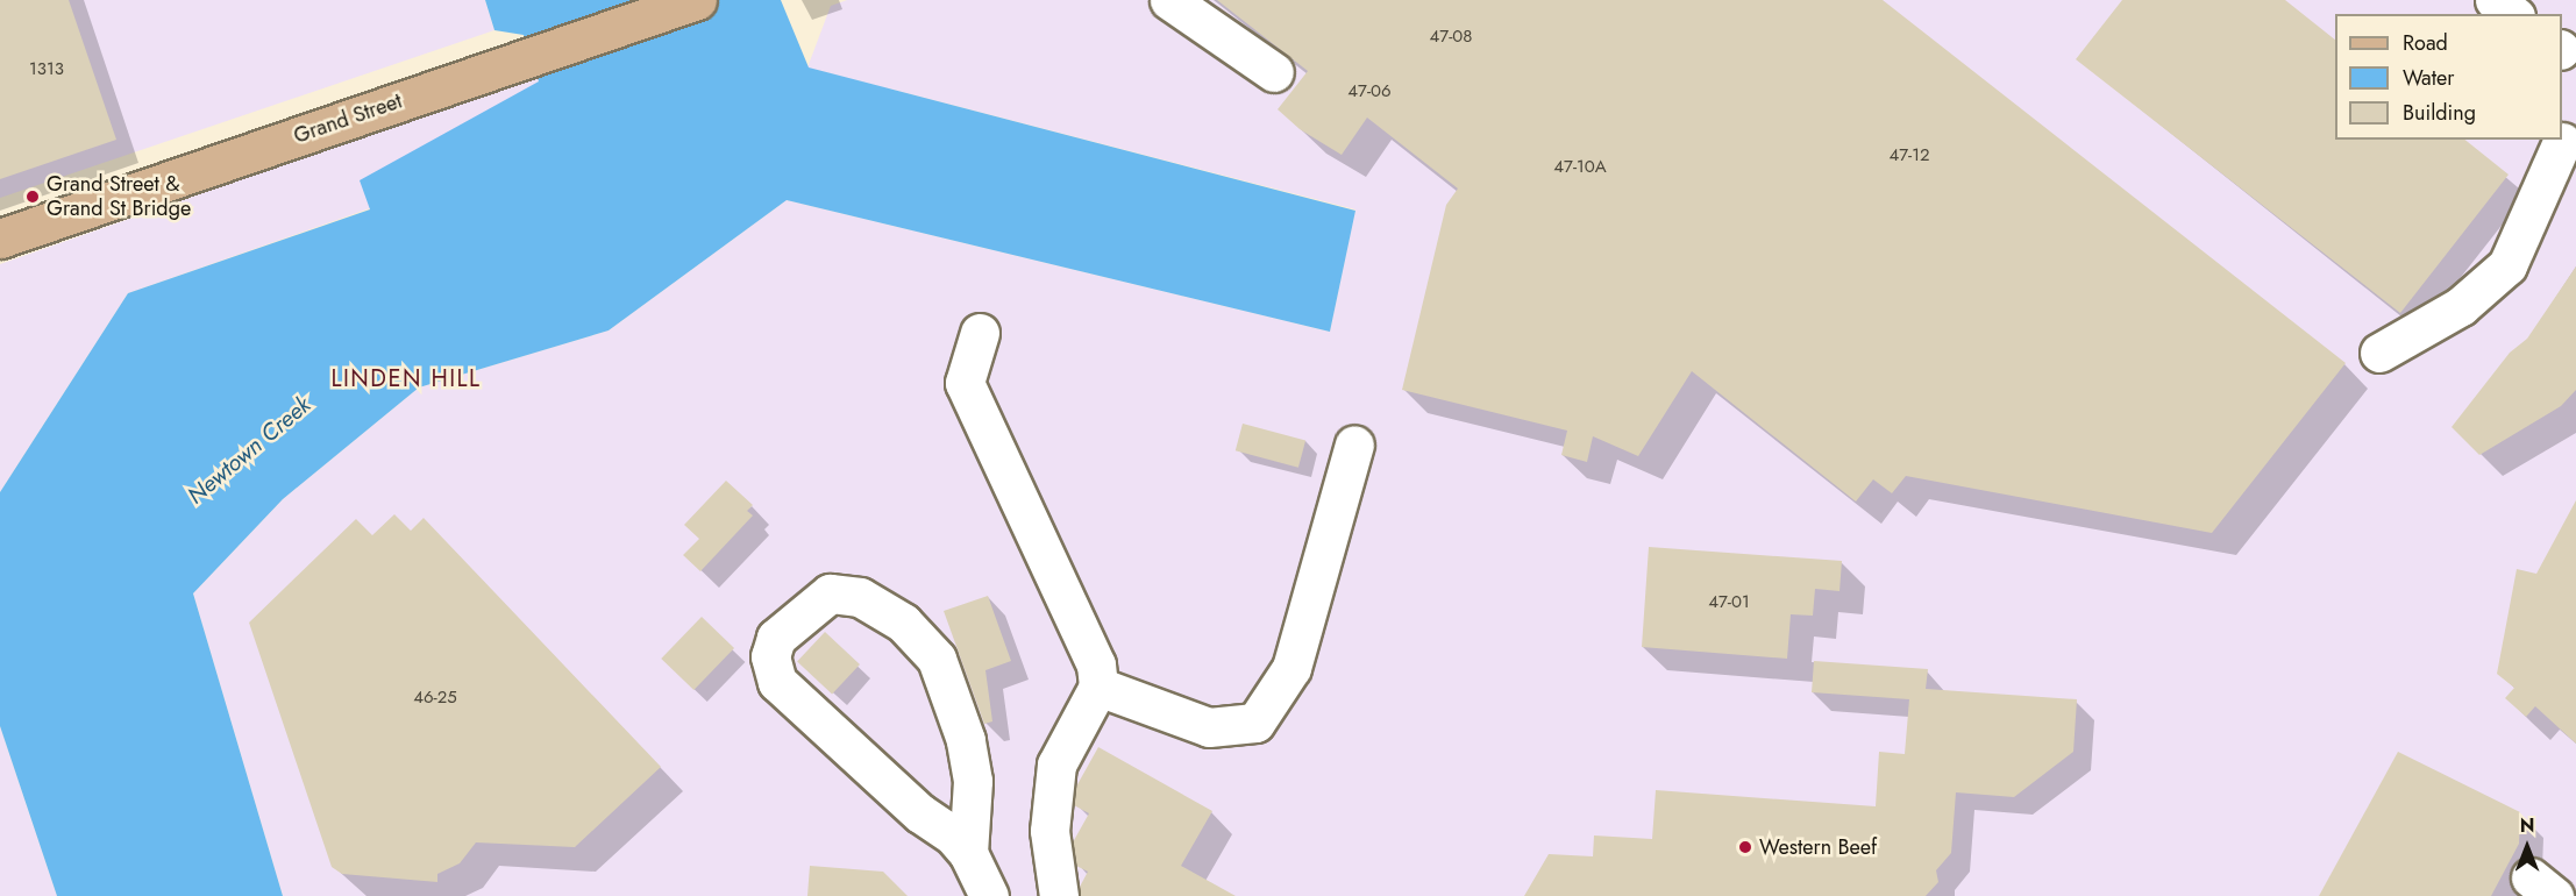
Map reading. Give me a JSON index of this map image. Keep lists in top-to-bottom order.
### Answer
{
  "streets": {
    "main road": ["Grand Street"]
  },
  "districts": ["LINDEN HILL"],
  "water": ["Newtown Creek"],
  "places": ["Grand Street & Grand St Bridge", "Western Beef"],
  "house_numbers": [
    "47-08",
    "1313",
    "47-06",
    "47-12",
    "47-10A",
    "47-01",
    "46-25"
  ],
  "legend": ["Road", "Water", "Building"],
  "north": "top"
}
